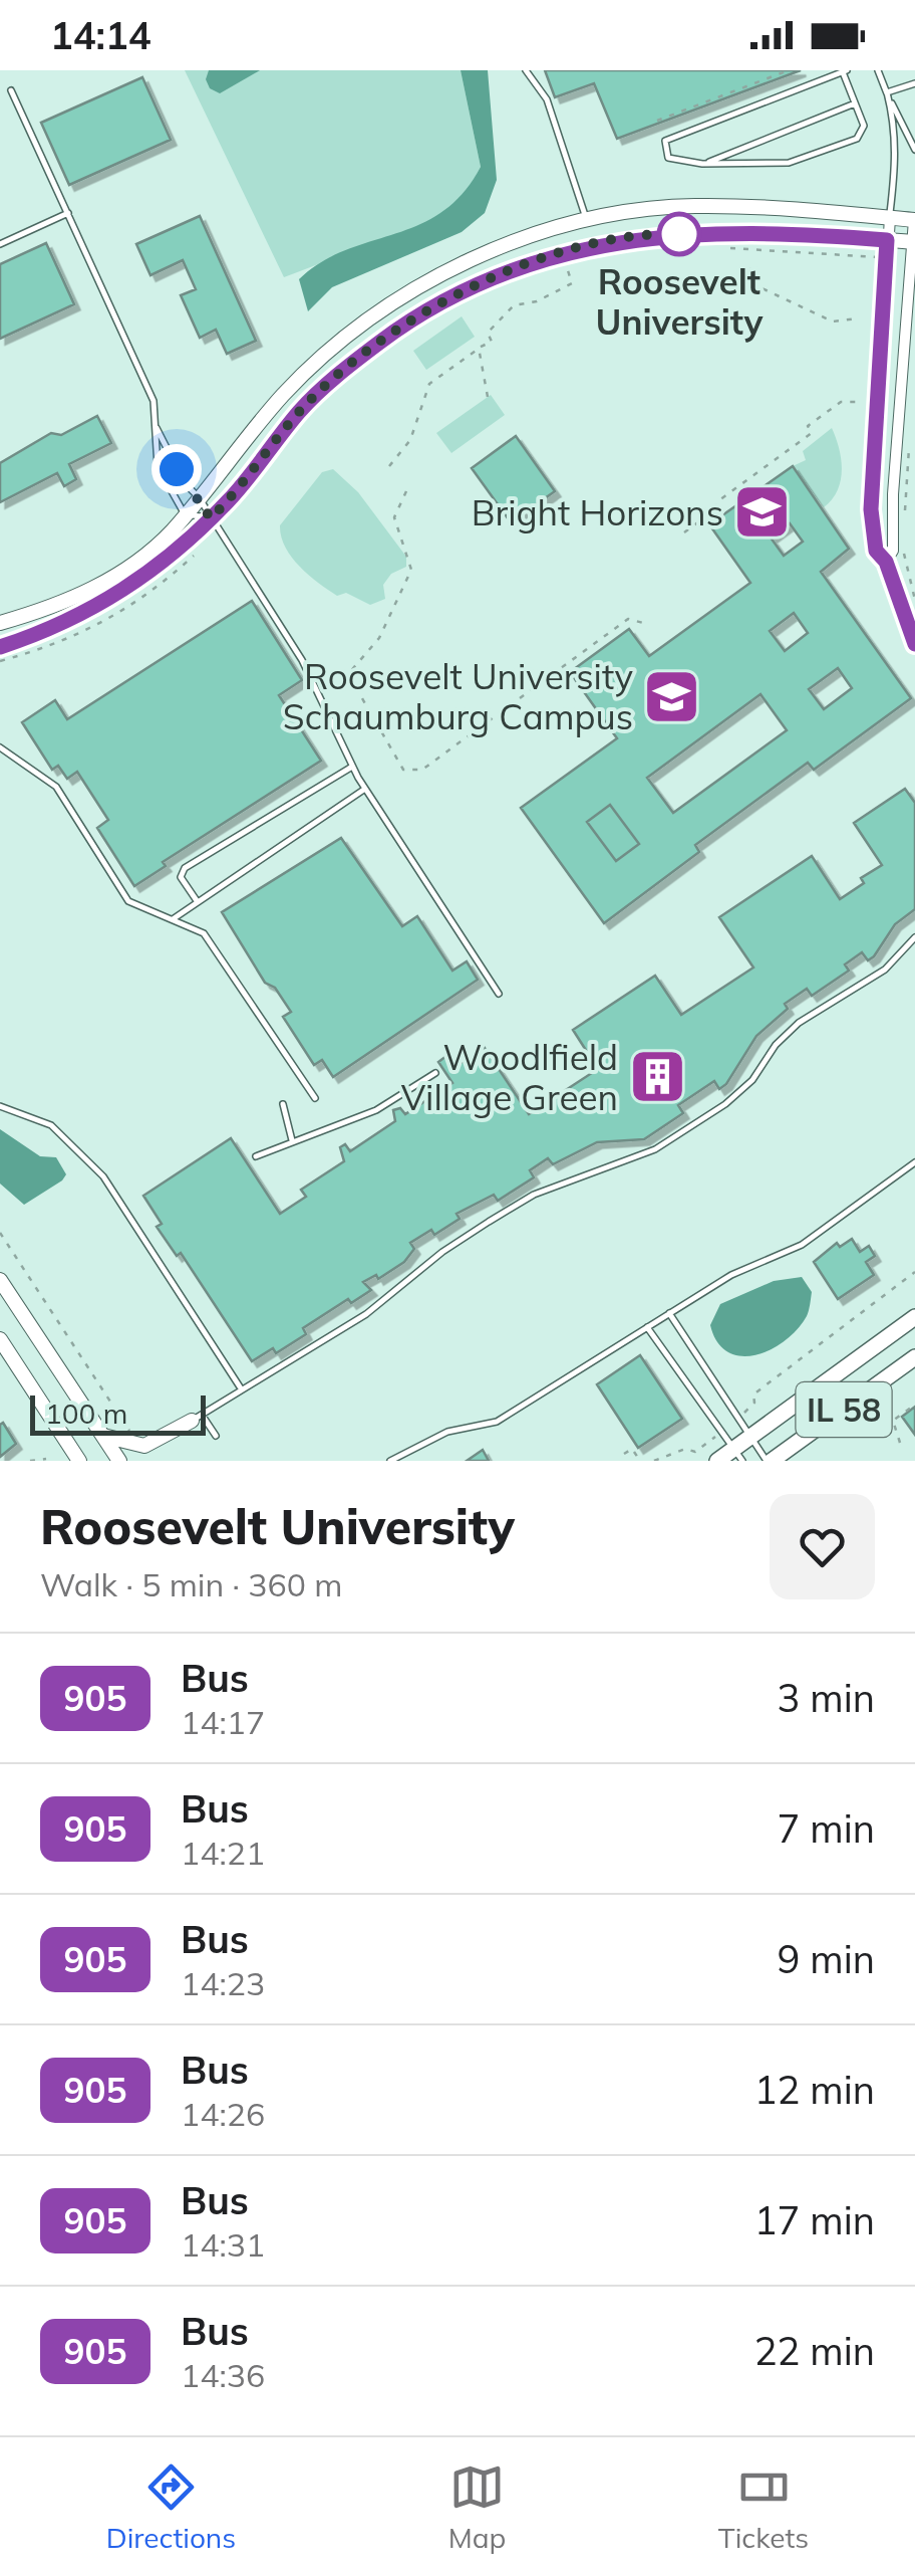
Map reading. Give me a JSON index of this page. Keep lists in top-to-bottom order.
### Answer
{
  "streets": {
    "main road": ["IL 58"]
  },
  "places": {
    "other": ["Roosevelt University"],
    "school or university": ["Bright Horizons", "Roosevelt University Schaumburg Campus"],
    "building": ["Woodlfield Village Green"]
  },
  "lines": ["bus line 905"],
  "scale_bar": "100 m",
  "page": {
    "status": "14:14",
    "scale": "100 m",
    "heading": ["Roosevelt University", "Walk · 5 min · 360 m"],
    "list": [
      {
        "mark": "905",
        "name": "Bus",
        "note": "14:17",
        "value": "3 min"
      },
      {
        "mark": "905",
        "name": "Bus",
        "note": "14:21",
        "value": "7 min"
      },
      {
        "mark": "905",
        "name": "Bus",
        "note": "14:23",
        "value": "9 min"
      },
      {
        "mark": "905",
        "name": "Bus",
        "note": "14:26",
        "value": "12 min"
      },
      {
        "mark": "905",
        "name": "Bus",
        "note": "14:31",
        "value": "17 min"
      },
      {
        "mark": "905",
        "name": "Bus",
        "note": "14:36",
        "value": "22 min"
      }
    ],
    "tabs": ["Directions", "Map", "Tickets"]
  }
}
